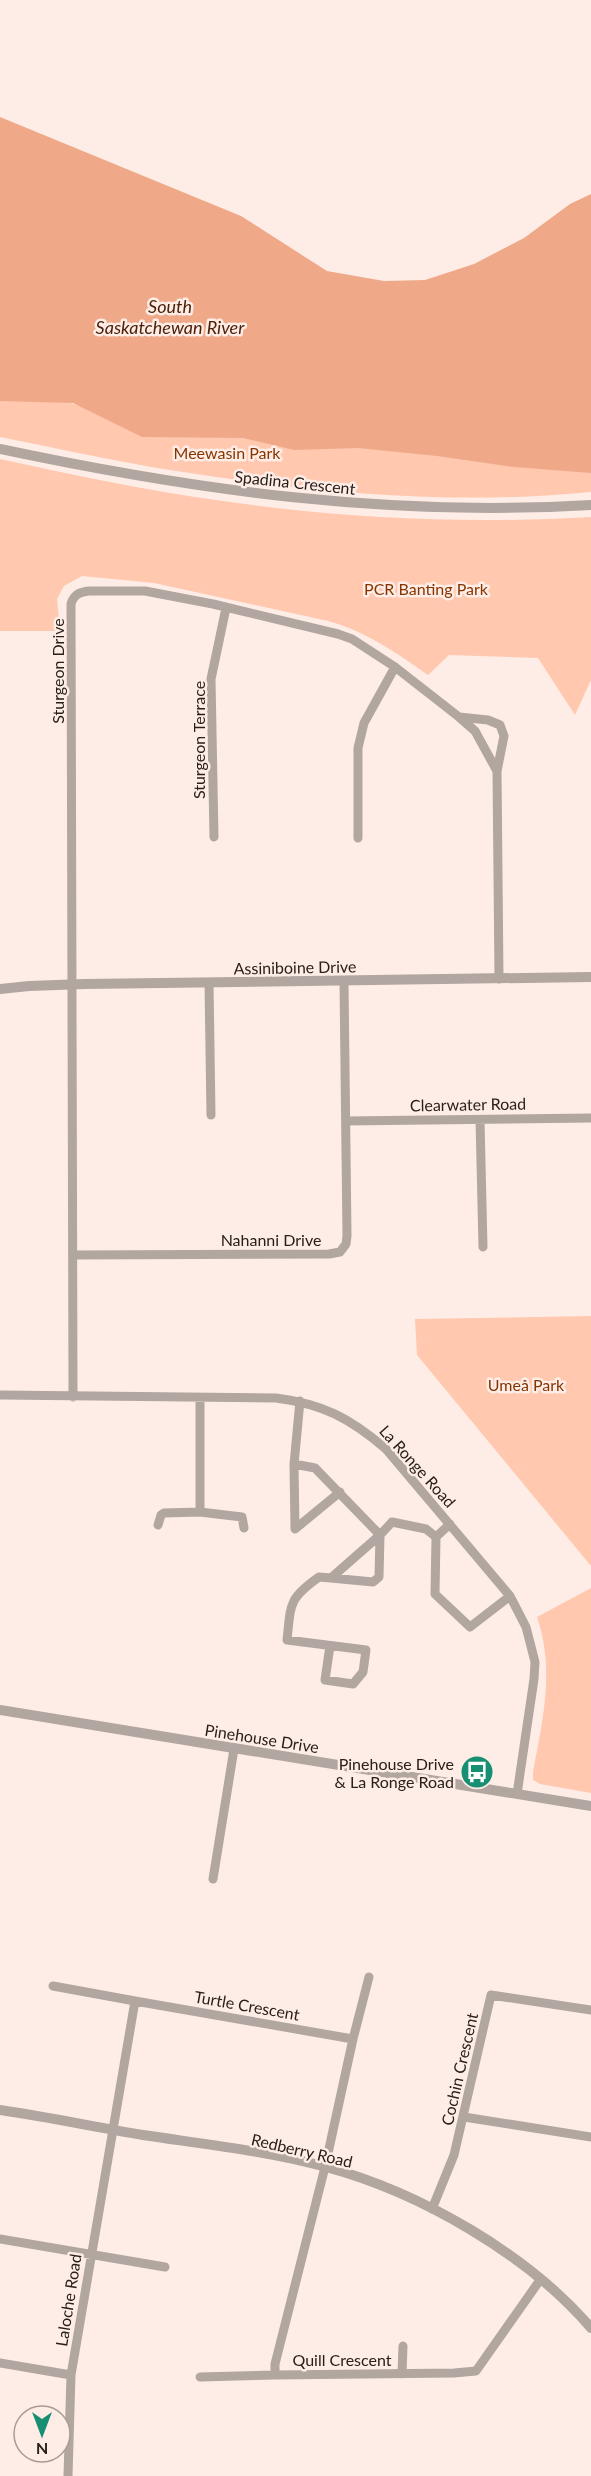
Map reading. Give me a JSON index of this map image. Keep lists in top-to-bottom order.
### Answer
{
  "streets": {
    "street": [
      "Spadina Crescent",
      "Sturgeon Drive",
      "Sturgeon Terrace",
      "Assiniboine Drive",
      "Clearwater Road",
      "Nahanni Drive",
      "La Ronge Road",
      "Pinehouse Drive",
      "Turtle Crescent",
      "Cochin Crescent",
      "Redberry Road",
      "Laloche Road",
      "Quill Crescent"
    ]
  },
  "crossings": [
    ["Sturgeon Drive", "Sturgeon Terrace"],
    ["Sturgeon Drive", "Assiniboine Drive"],
    ["Assiniboine Drive", "Nahanni Drive"],
    ["Clearwater Road", "Nahanni Drive"],
    ["La Ronge Road", "Pinehouse Drive"],
    ["Cochin Crescent", "Redberry Road"],
    ["Redberry Road", "Laloche Road"],
    ["Redberry Road", "Quill Crescent"]
  ],
  "water": ["South Saskatchewan River"],
  "parks": ["Meewasin Park", "PCR Banting Park", "Umeå Park"],
  "places": {
    "bus stop": ["Pinehouse Drive & La Ronge Road"]
  },
  "north": "bottom"
}
